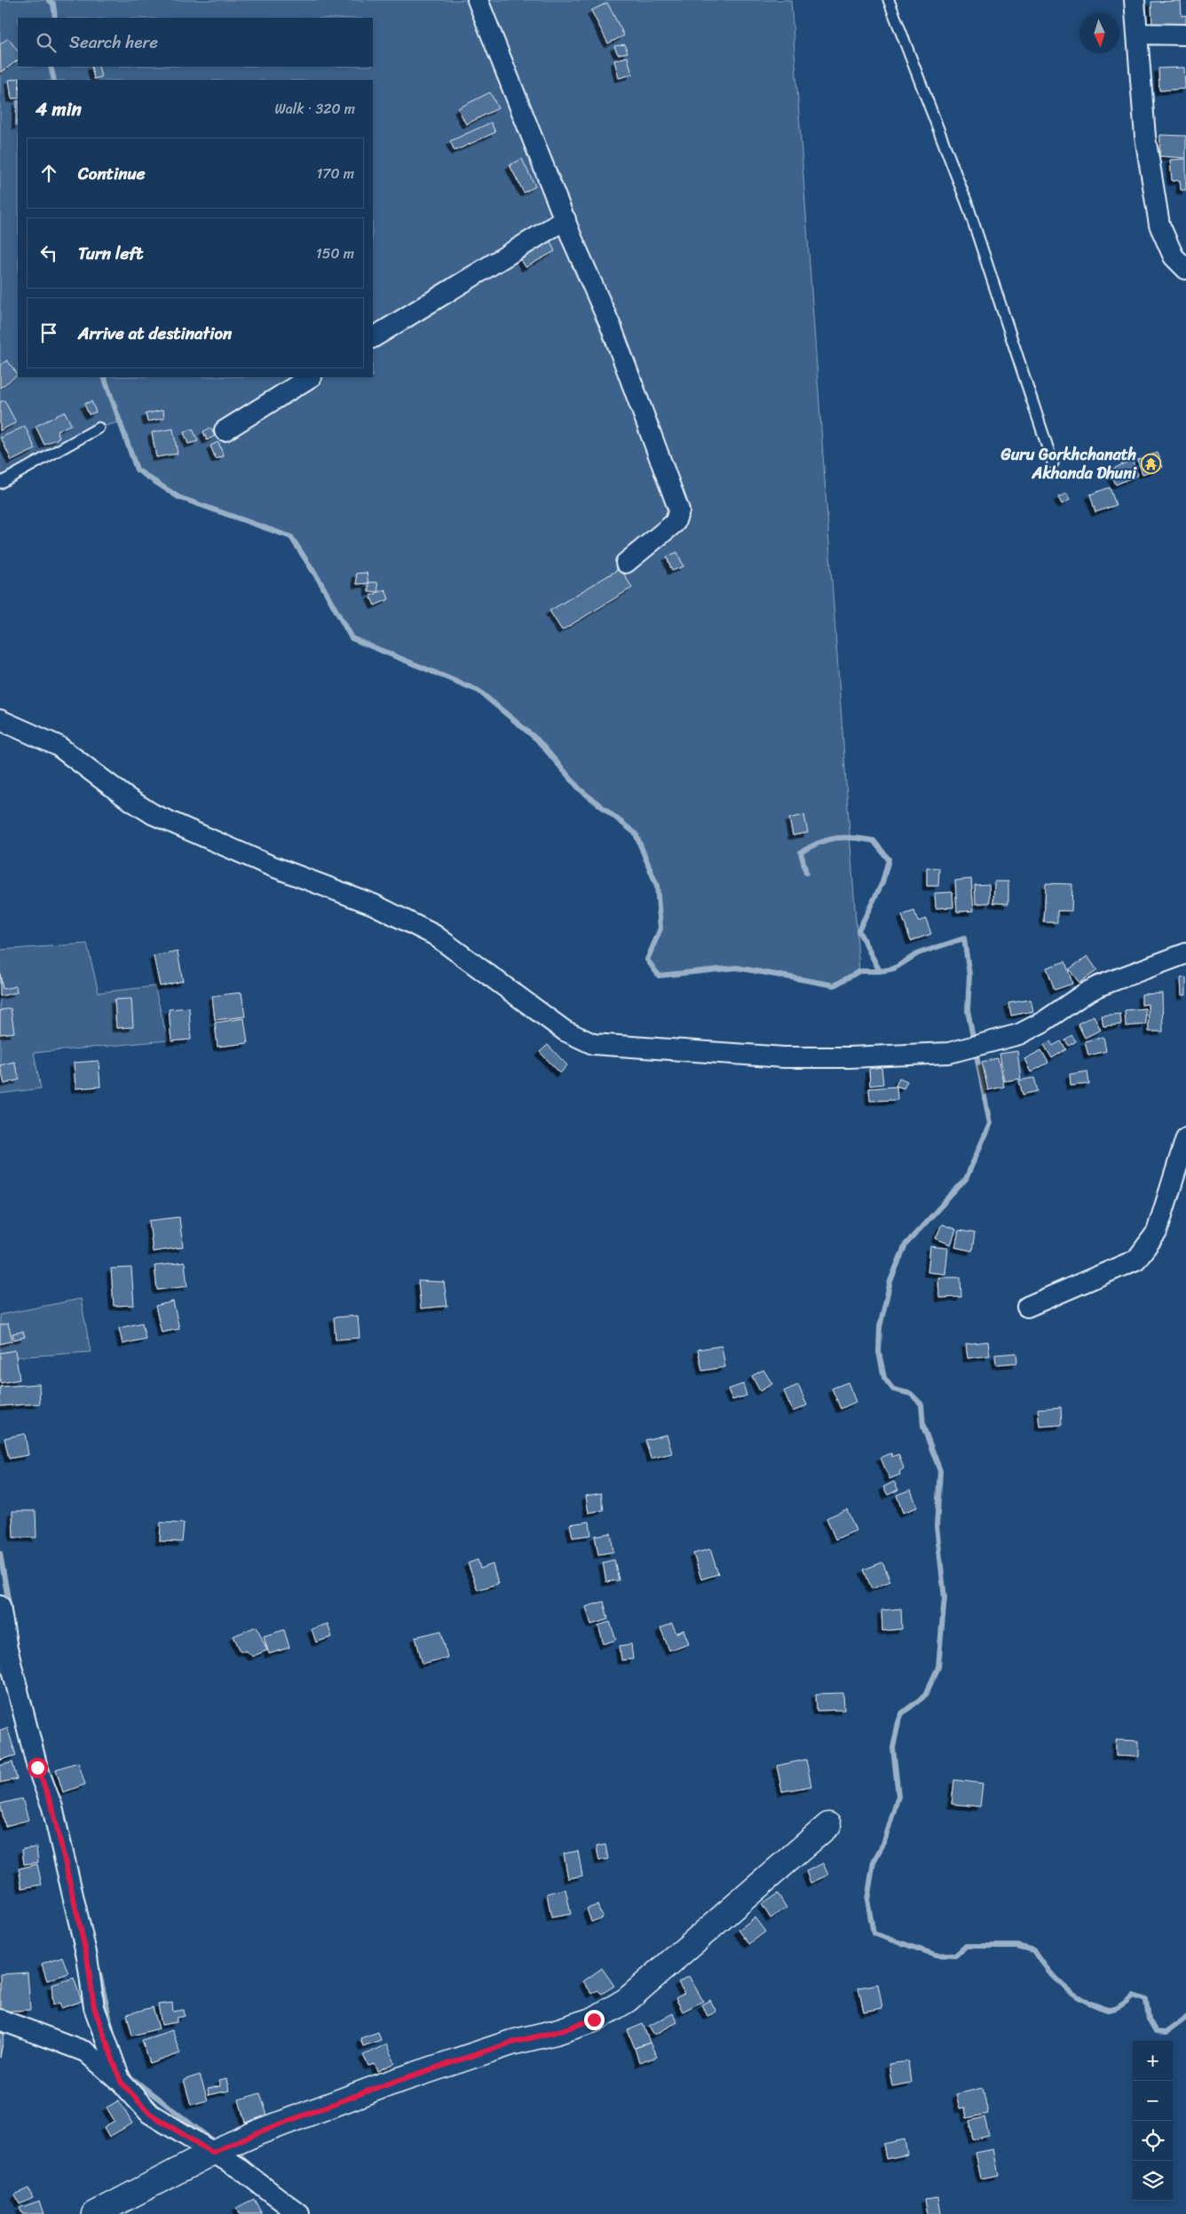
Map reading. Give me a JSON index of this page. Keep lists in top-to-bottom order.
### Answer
{
  "places": {
    "temple": ["Guru Gorkhchanath Akhanda Dhuni"]
  },
  "north": "bottom",
  "page": {
    "search": "Search here",
    "heading": ["4 min", "Walk · 320 m"],
    "list": [
      ["Continue", "170 m"],
      ["Turn left", "150 m"],
      "Arrive at destination"
    ],
    "map_buttons": ["+", "−"]
  }
}
